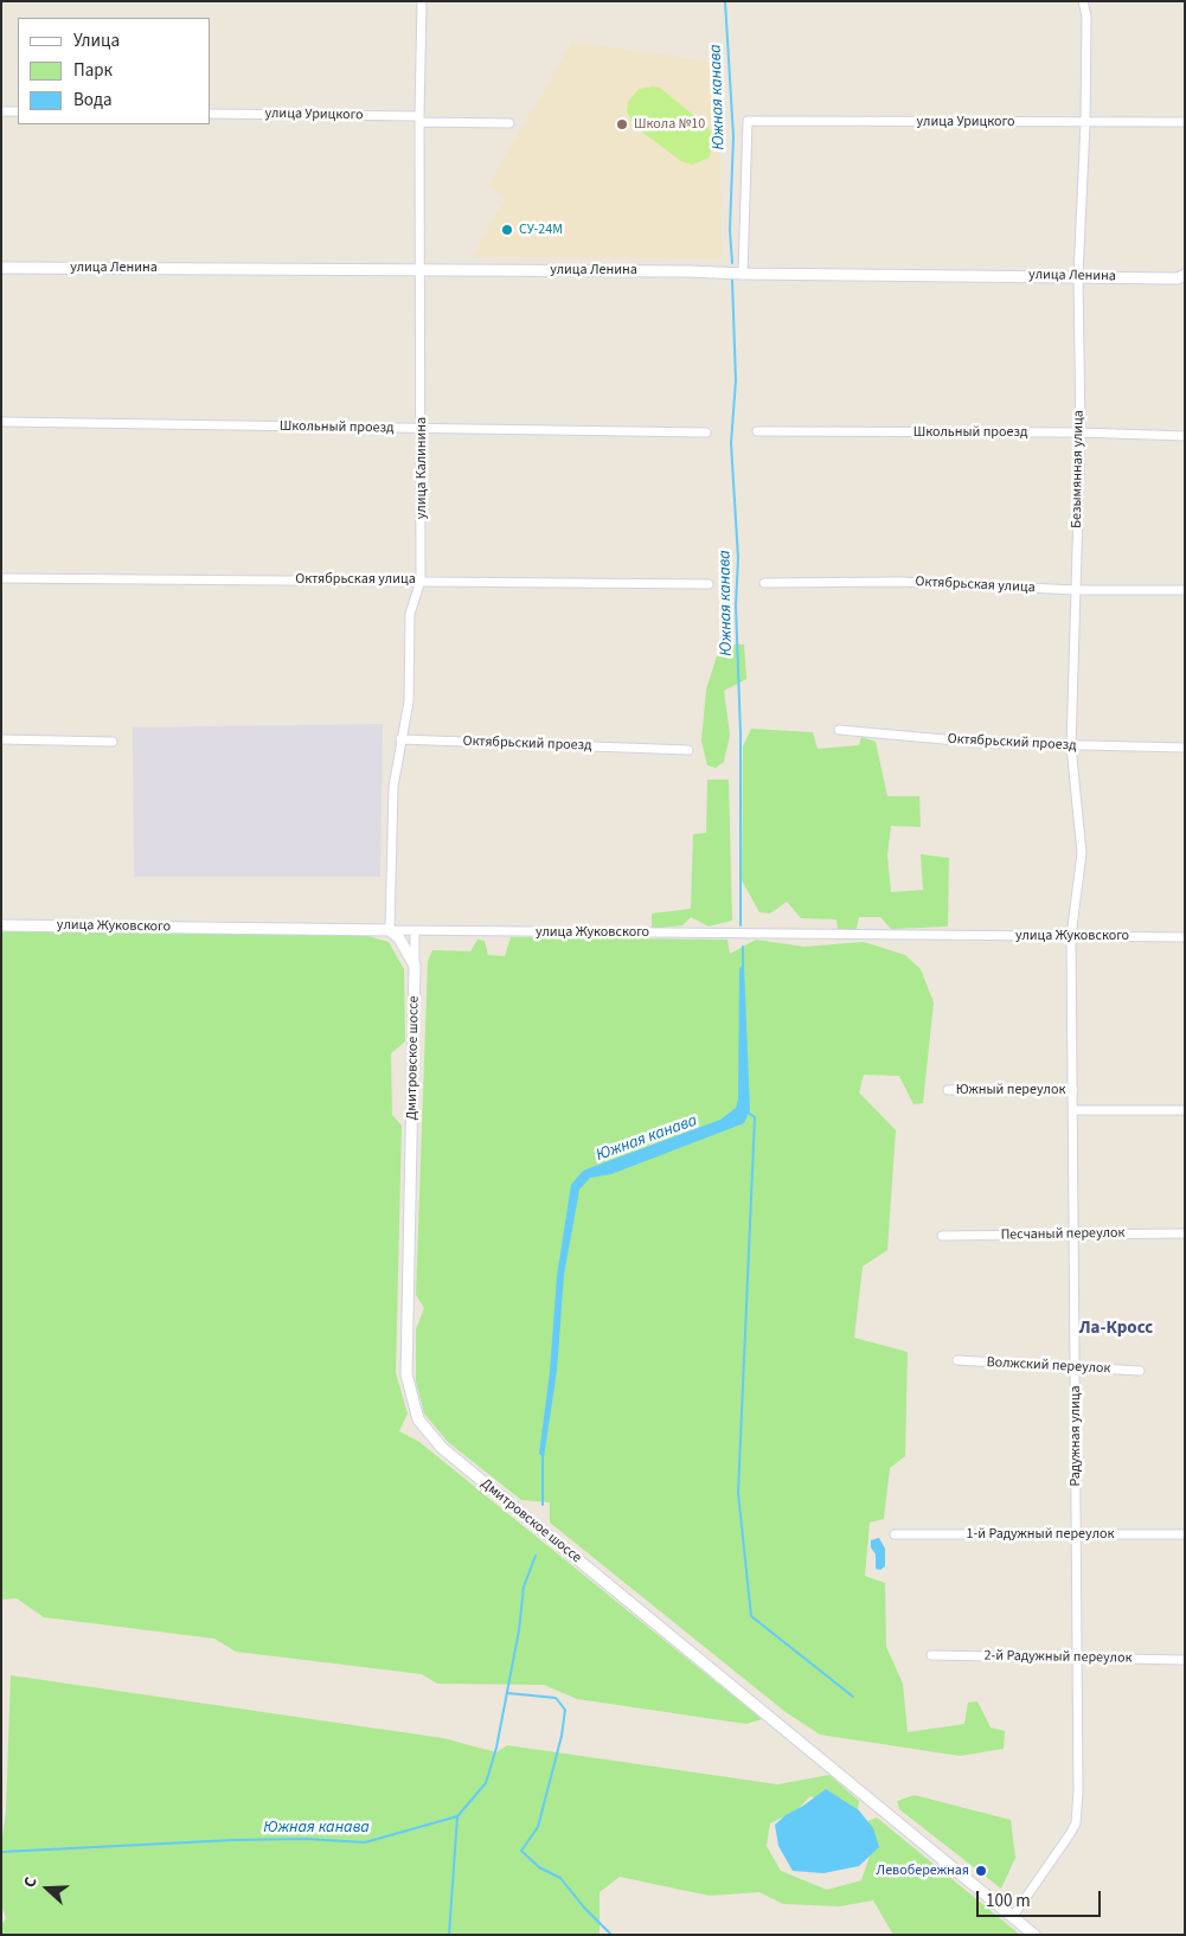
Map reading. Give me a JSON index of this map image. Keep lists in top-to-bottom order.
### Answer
{
  "streets": {
    "street": [
      "улица Урицкого",
      "улица Ленина",
      "Школьный проезд",
      "улица Калинина",
      "Безымянная улица",
      "Октябрьская улица",
      "Октябрьский проезд",
      "улица Жуковского",
      "Дмитровское шоссе",
      "Южный переулок",
      "Песчаный переулок",
      "Волжский переулок",
      "Радужная улица",
      "1-й Радужный переулок",
      "2-й Радужный переулок"
    ]
  },
  "crossings": [
    ["улица Урицкого", "улица Ленина"],
    ["улица Урицкого", "улица Калинина"],
    ["улица Урицкого", "Безымянная улица"],
    ["улица Ленина", "улица Калинина"],
    ["улица Ленина", "Безымянная улица"],
    ["Школьный проезд", "улица Калинина"],
    ["Школьный проезд", "Безымянная улица"],
    ["улица Калинина", "Октябрьская улица"],
    ["улица Калинина", "Октябрьский проезд"],
    ["улица Калинина", "улица Жуковского"],
    ["улица Калинина", "Дмитровское шоссе"],
    ["Безымянная улица", "Октябрьская улица"],
    ["Безымянная улица", "Октябрьский проезд"],
    ["Безымянная улица", "улица Жуковского"],
    ["Безымянная улица", "Радужная улица"],
    ["улица Жуковского", "Дмитровское шоссе"],
    ["улица Жуковского", "Радужная улица"],
    ["Дмитровское шоссе", "Радужная улица"],
    ["Южный переулок", "Радужная улица"],
    ["Песчаный переулок", "Радужная улица"],
    ["Волжский переулок", "Радужная улица"],
    ["Радужная улица", "1-й Радужный переулок"],
    ["Радужная улица", "2-й Радужный переулок"]
  ],
  "districts": ["Ла-Кросс"],
  "water": ["Южная канава"],
  "places": ["Школа №10", "СУ-24М", "Левобережная"],
  "legend": ["Улица", "Парк", "Вода"],
  "scale_bar": "100 m",
  "north": "left"
}
